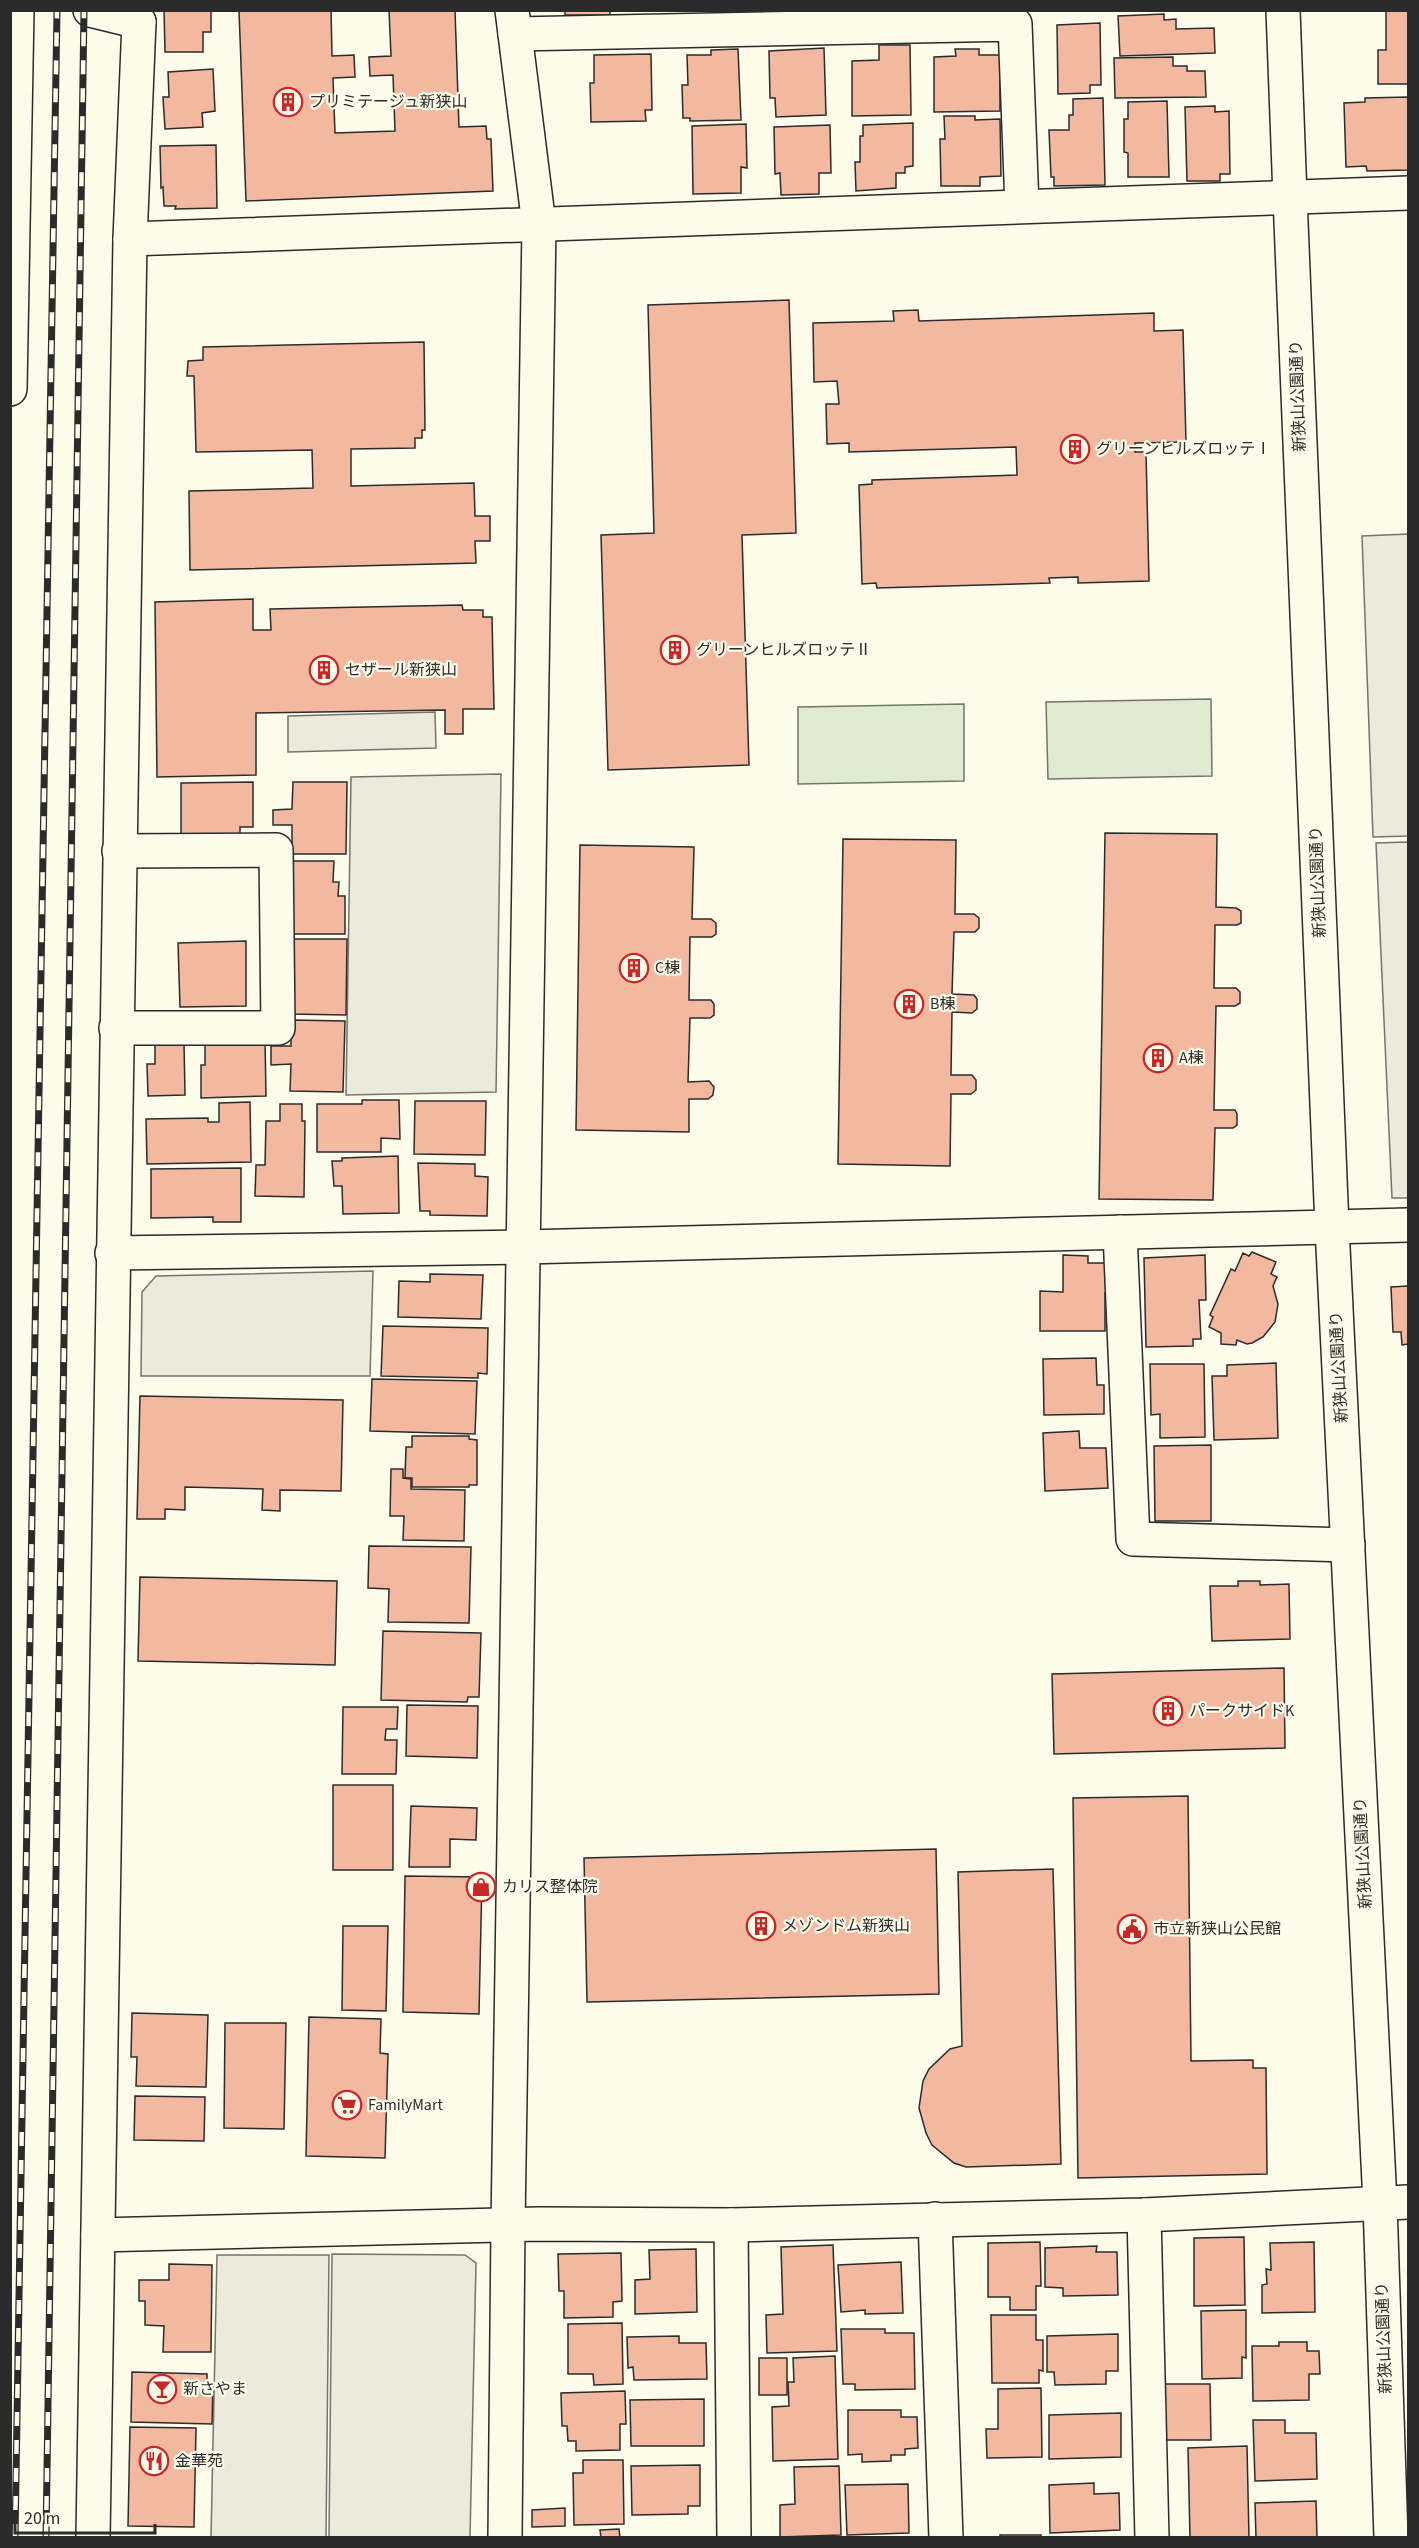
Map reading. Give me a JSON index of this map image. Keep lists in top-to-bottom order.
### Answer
{
  "streets": {
    "street": ["新狭山公園通り"]
  },
  "places": {
    "building": [
      "プリミテージュ新狭山",
      "グリーンヒルズロッテⅠ",
      "グリーンヒルズロッテⅡ",
      "セザール新狭山",
      "C棟",
      "B棟",
      "A棟",
      "パークサイドK",
      "メゾンドム新狭山"
    ],
    "shop": ["カリス整体院"],
    "public building": ["市立新狭山公民館"],
    "supermarket": ["FamilyMart"],
    "bar": ["新さやま"],
    "restaurant": ["金華苑"]
  },
  "scale_bar": "20 m"
}
